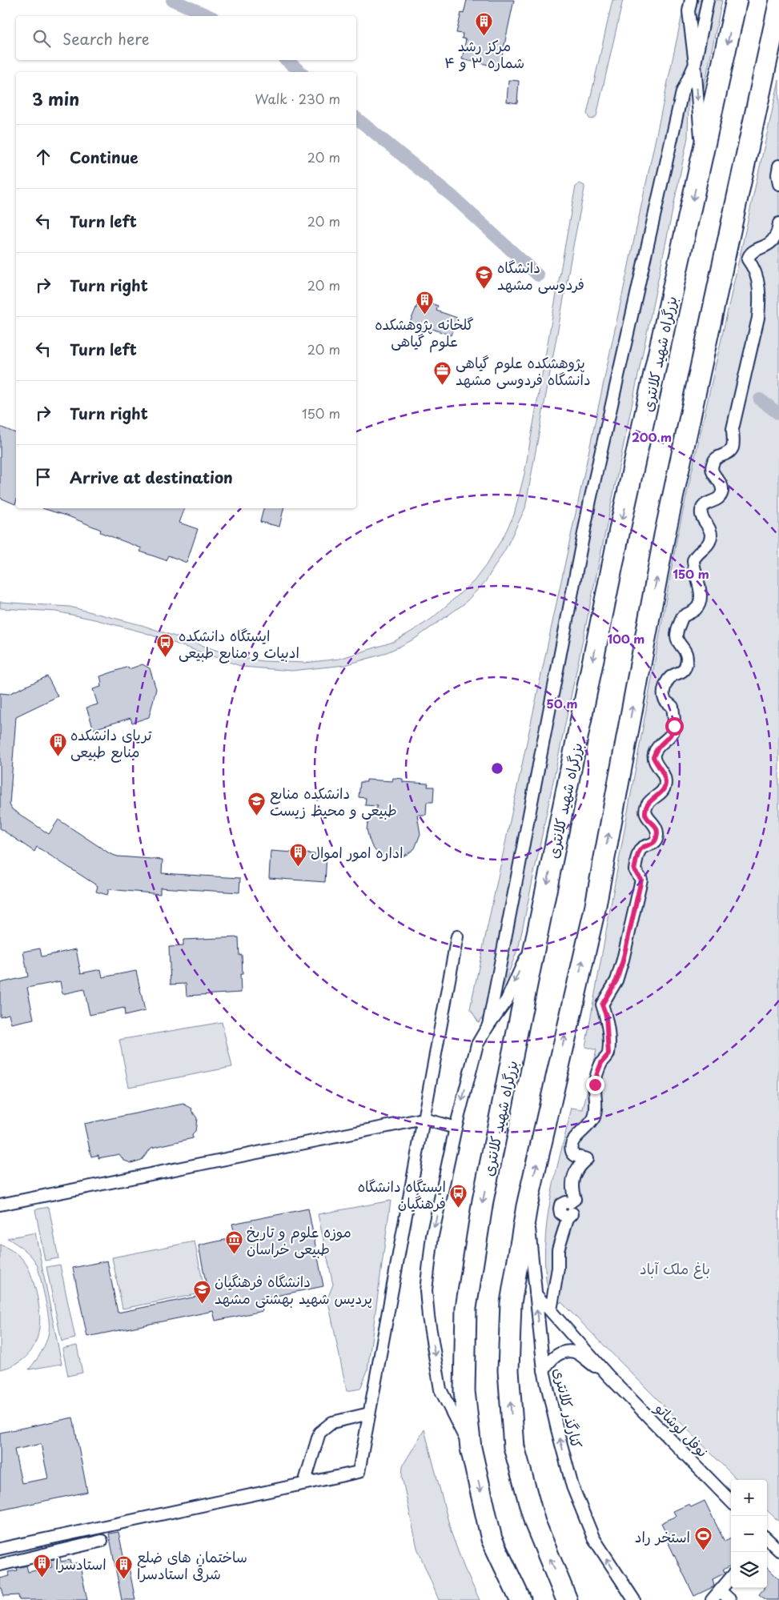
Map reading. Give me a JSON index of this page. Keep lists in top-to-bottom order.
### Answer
{
  "streets": {
    "highway": ["بزرگراه شهید کلانتری"],
    "street": ["کنارگذر کلانتری", "نوفل لوشاتو"]
  },
  "crossings": [
    ["کنارگذر کلانتری", "نوفل لوشاتو"]
  ],
  "one_way": ["کنارگذر کلانتری"],
  "parks": ["باغ ملک آباد"],
  "places": {
    "building": [
      "مرکز رشد شماره ۳ و ۴",
      "گلخانه پژوهشکده علوم گیاهی",
      "تریای دانشکده منابع طبیعی",
      "اداره امور اموال",
      "استادسرا",
      "ساختمان های ضلع شرقی استادسرا"
    ],
    "school or university": ["دانشگاه فردوسی مشهد", "دانشکده منابع طبیعی و محیط زیست", "دانشگاه فرهنگیان پردیس شهید بهشتی مشهد"],
    "office": ["پژوهشکده علوم گیاهی دانشگاه فردوسی مشهد"],
    "bus stop": ["ایستگاه دانشکده ادبیات و منابع طبیعی", "ایستگاه دانشگاه فرهنگیان"],
    "museum": ["موزه علوم و تاریخ طبیعی خراسان"],
    "sports": ["استخر راد"]
  },
  "page": {
    "search": "Search here",
    "heading": ["3 min", "Walk · 230 m"],
    "list": [
      ["Continue", "20 m"],
      ["Turn left", "20 m"],
      ["Turn right", "20 m"],
      ["Turn left", "20 m"],
      ["Turn right", "150 m"],
      "Arrive at destination"
    ],
    "map_buttons": ["+", "−"]
  },
  "rings": [
    "200 m",
    "150 m",
    "100 m",
    "50 m"
  ]
}
